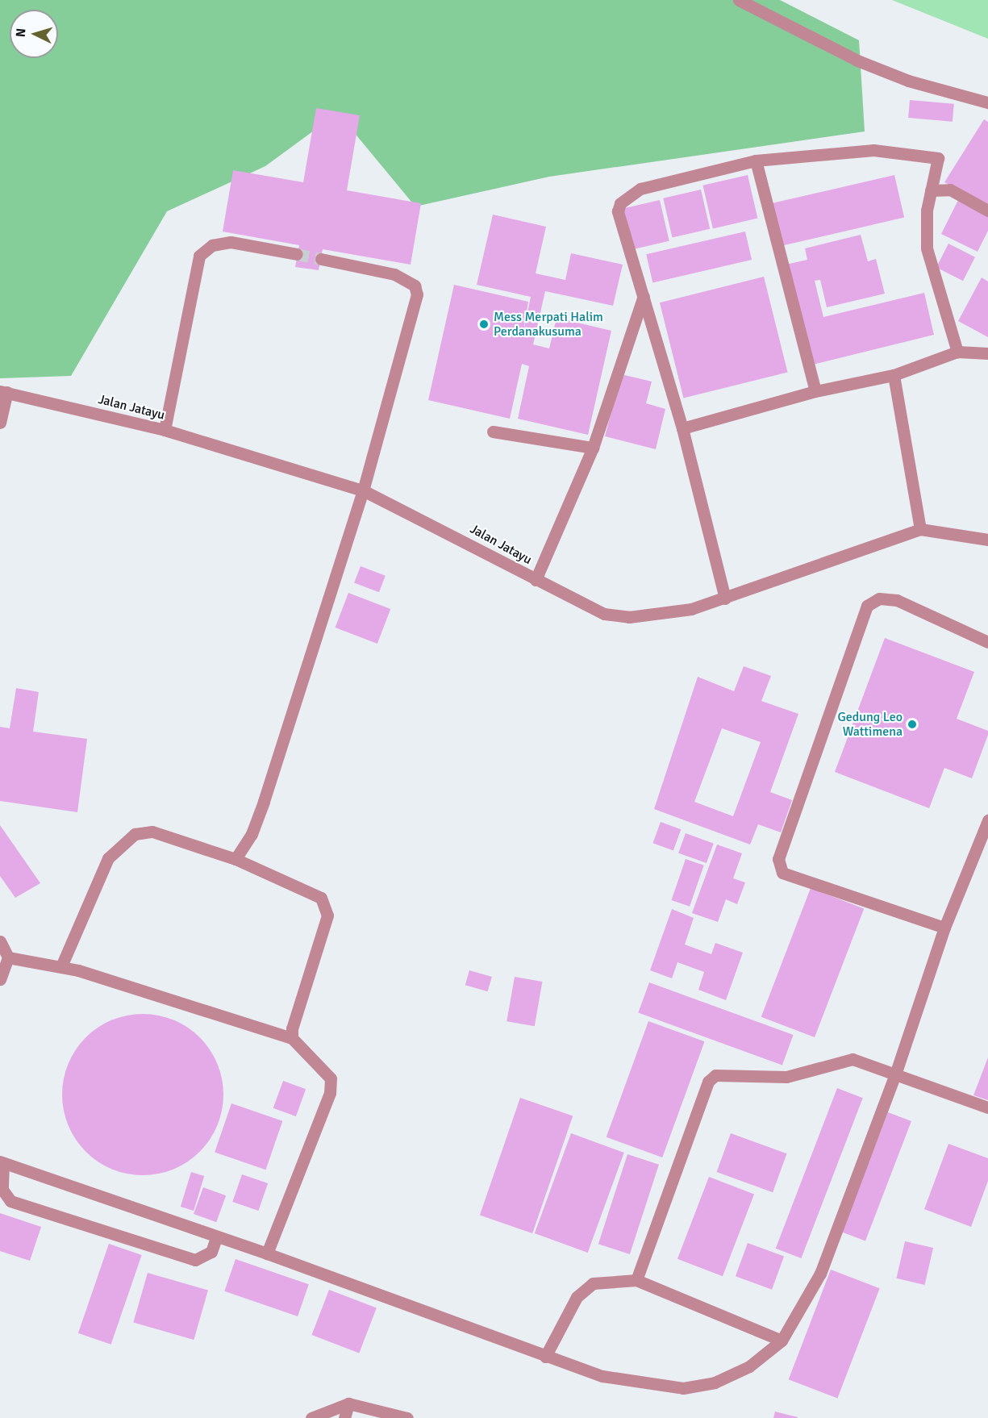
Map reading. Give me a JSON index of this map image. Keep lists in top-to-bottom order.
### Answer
{
  "streets": {
    "lane": ["Jalan Jatayu"]
  },
  "places": ["Mess Merpati Halim Perdanakusuma", "Gedung Leo Wattimena"],
  "north": "left"
}
